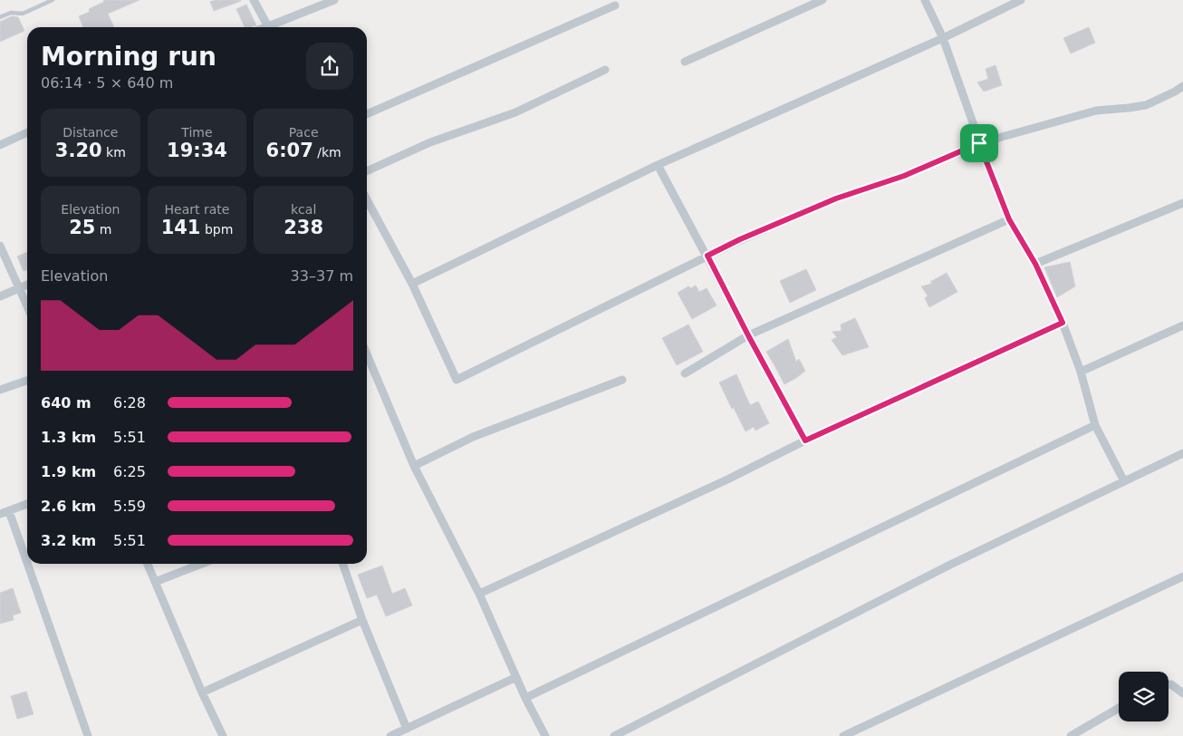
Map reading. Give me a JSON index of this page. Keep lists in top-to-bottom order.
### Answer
{
  "page": {
    "heading": ["Morning run", "06:14 · 5 × 640 m"],
    "stats": [
      ["Distance", "3.20 km"],
      ["Time", "19:34"],
      ["Pace", "6:07 /km"],
      ["Elevation", "25 m"],
      ["Heart rate", "141 bpm"],
      ["kcal", "238"]
    ],
    "chart": ["Elevation", "33–37 m"],
    "list": [
      {
        "name": "640 m",
        "note": "6:28"
      },
      {
        "name": "1.3 km",
        "note": "5:51"
      },
      {
        "name": "1.9 km",
        "note": "6:25"
      },
      {
        "name": "2.6 km",
        "note": "5:59"
      },
      {
        "name": "3.2 km",
        "note": "5:51"
      }
    ]
  }
}
